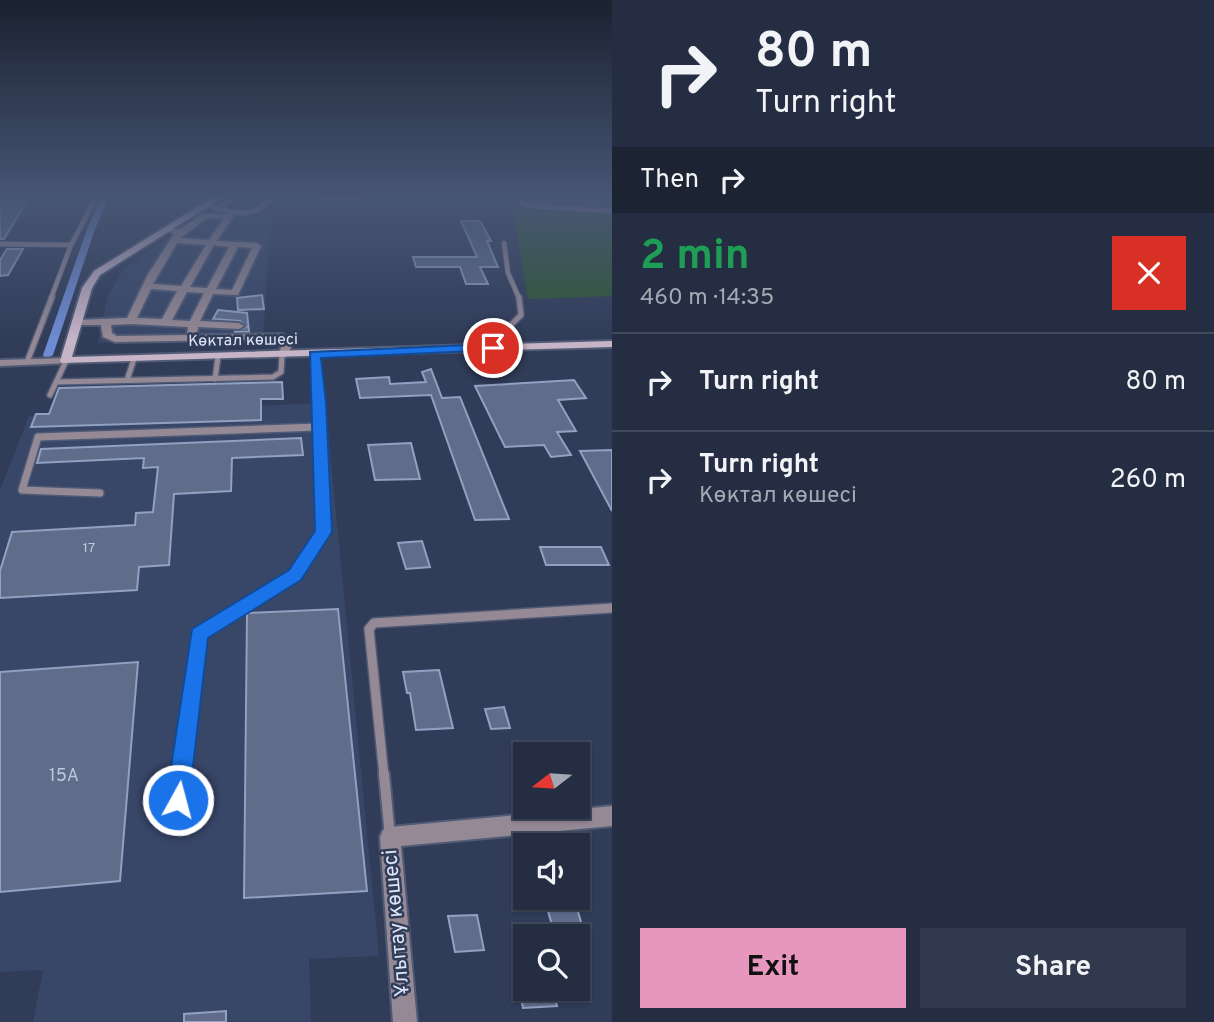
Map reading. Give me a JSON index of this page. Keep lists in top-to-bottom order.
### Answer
{
  "streets": {
    "street": ["Көктал көшесі", "Ұлытау көшесі"]
  },
  "house_numbers": ["17", "15А"],
  "north": "left",
  "page": {
    "turn": ["80 m", "Turn right"],
    "then": "Then",
    "heading": ["2 min", "460 m · 14:35"],
    "list": [
      {
        "name": "Turn right",
        "value": "80 m"
      },
      {
        "name": "Turn right",
        "note": "Көктал көшесі",
        "value": "260 m"
      }
    ],
    "buttons": ["Exit", "Share"]
  }
}
